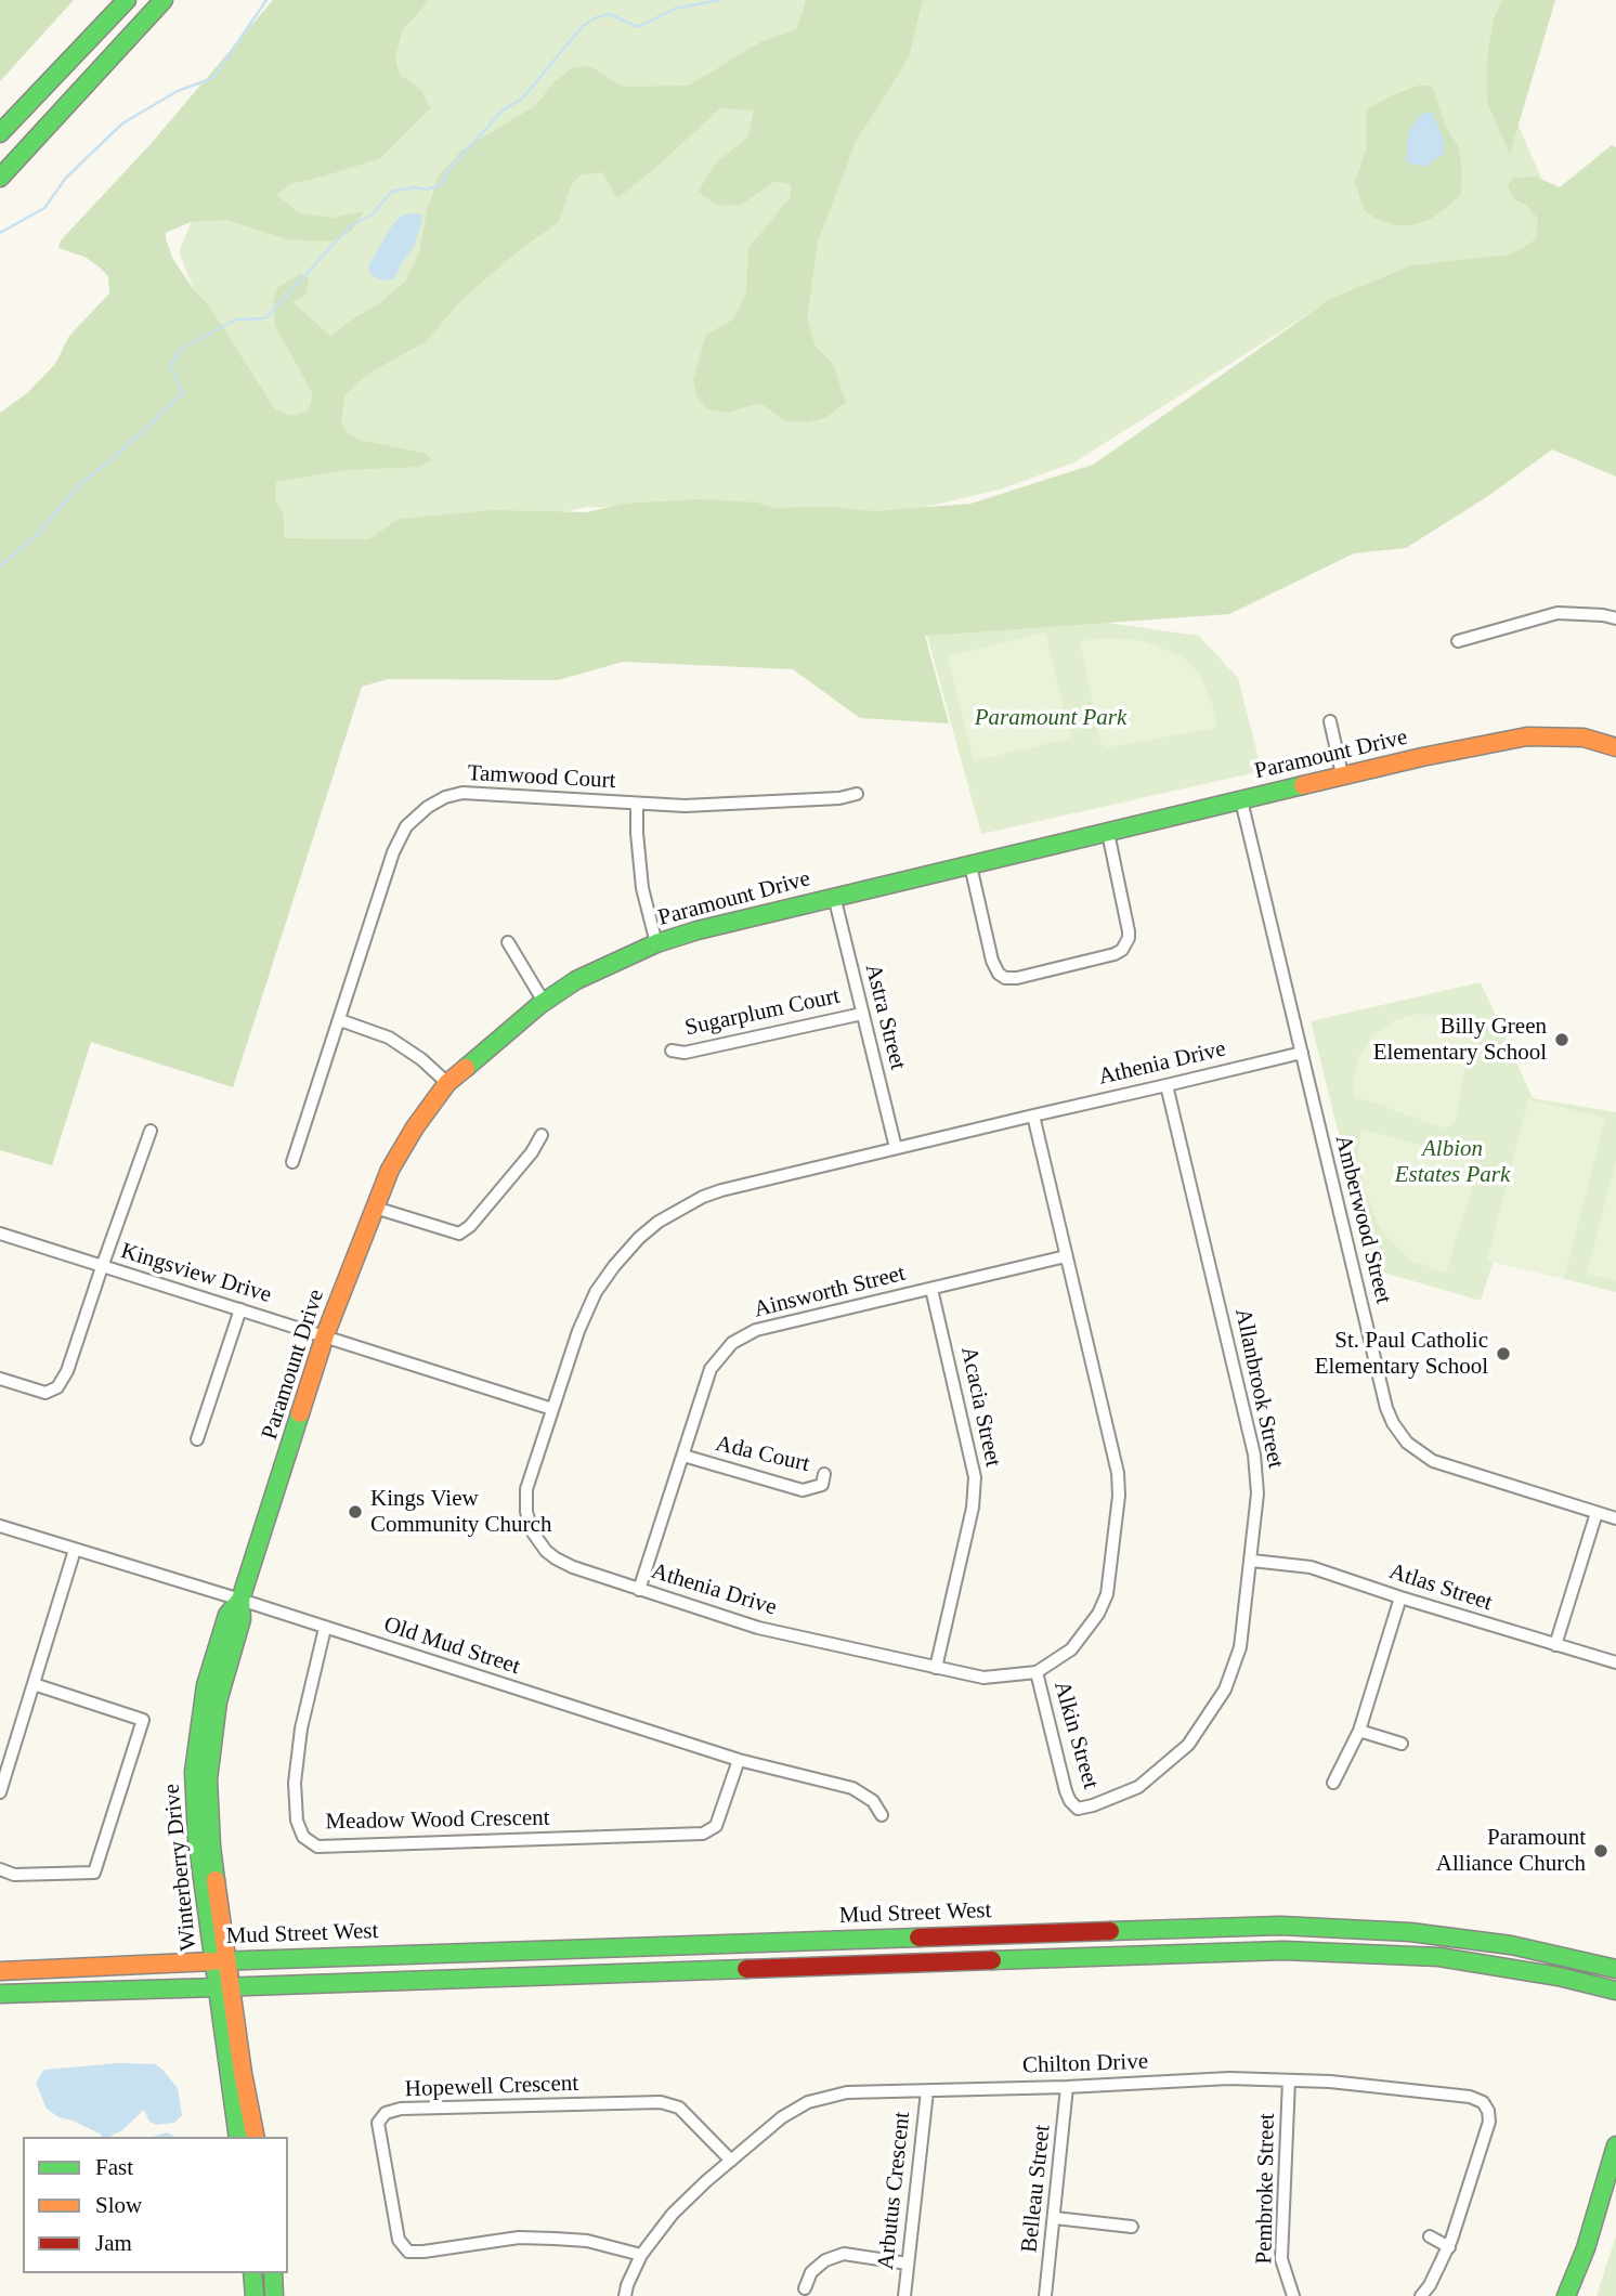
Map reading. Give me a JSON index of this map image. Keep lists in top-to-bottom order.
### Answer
{
  "streets": {
    "main road": ["Paramount Drive", "Winterberry Drive", "Mud Street West"],
    "street": [
      "Tamwood Court",
      "Sugarplum Court",
      "Astra Street",
      "Athenia Drive",
      "Amberwood Street",
      "Kingsview Drive",
      "Ainsworth Street",
      "Allanbrook Street",
      "Acacia Street",
      "Ada Court",
      "Atlas Street",
      "Old Mud Street",
      "Alkin Street",
      "Meadow Wood Crescent",
      "Chilton Drive",
      "Hopewell Crescent",
      "Belleau Street",
      "Pembroke Street",
      "Arbutus Crescent"
    ]
  },
  "crossings": [
    ["Paramount Drive", "Astra Street"],
    ["Paramount Drive", "Amberwood Street"],
    ["Paramount Drive", "Kingsview Drive"],
    ["Paramount Drive", "Old Mud Street"],
    ["Paramount Drive", "Winterberry Drive"],
    ["Sugarplum Court", "Astra Street"],
    ["Astra Street", "Athenia Drive"],
    ["Athenia Drive", "Amberwood Street"],
    ["Athenia Drive", "Kingsview Drive"],
    ["Athenia Drive", "Ainsworth Street"],
    ["Athenia Drive", "Allanbrook Street"],
    ["Athenia Drive", "Acacia Street"],
    ["Athenia Drive", "Alkin Street"],
    ["Ainsworth Street", "Acacia Street"],
    ["Ainsworth Street", "Ada Court"],
    ["Allanbrook Street", "Atlas Street"],
    ["Allanbrook Street", "Alkin Street"],
    ["Old Mud Street", "Meadow Wood Crescent"],
    ["Old Mud Street", "Winterberry Drive"],
    ["Winterberry Drive", "Mud Street West"],
    ["Chilton Drive", "Hopewell Crescent"],
    ["Chilton Drive", "Belleau Street"],
    ["Chilton Drive", "Pembroke Street"],
    ["Chilton Drive", "Arbutus Crescent"]
  ],
  "parks": ["Paramount Park", "Albion Estates Park"],
  "places": [
    "Billy Green Elementary School",
    "St. Paul Catholic Elementary School",
    "Kings View Community Church",
    "Paramount Alliance Church"
  ],
  "legend": ["Fast", "Slow", "Jam"]
}
